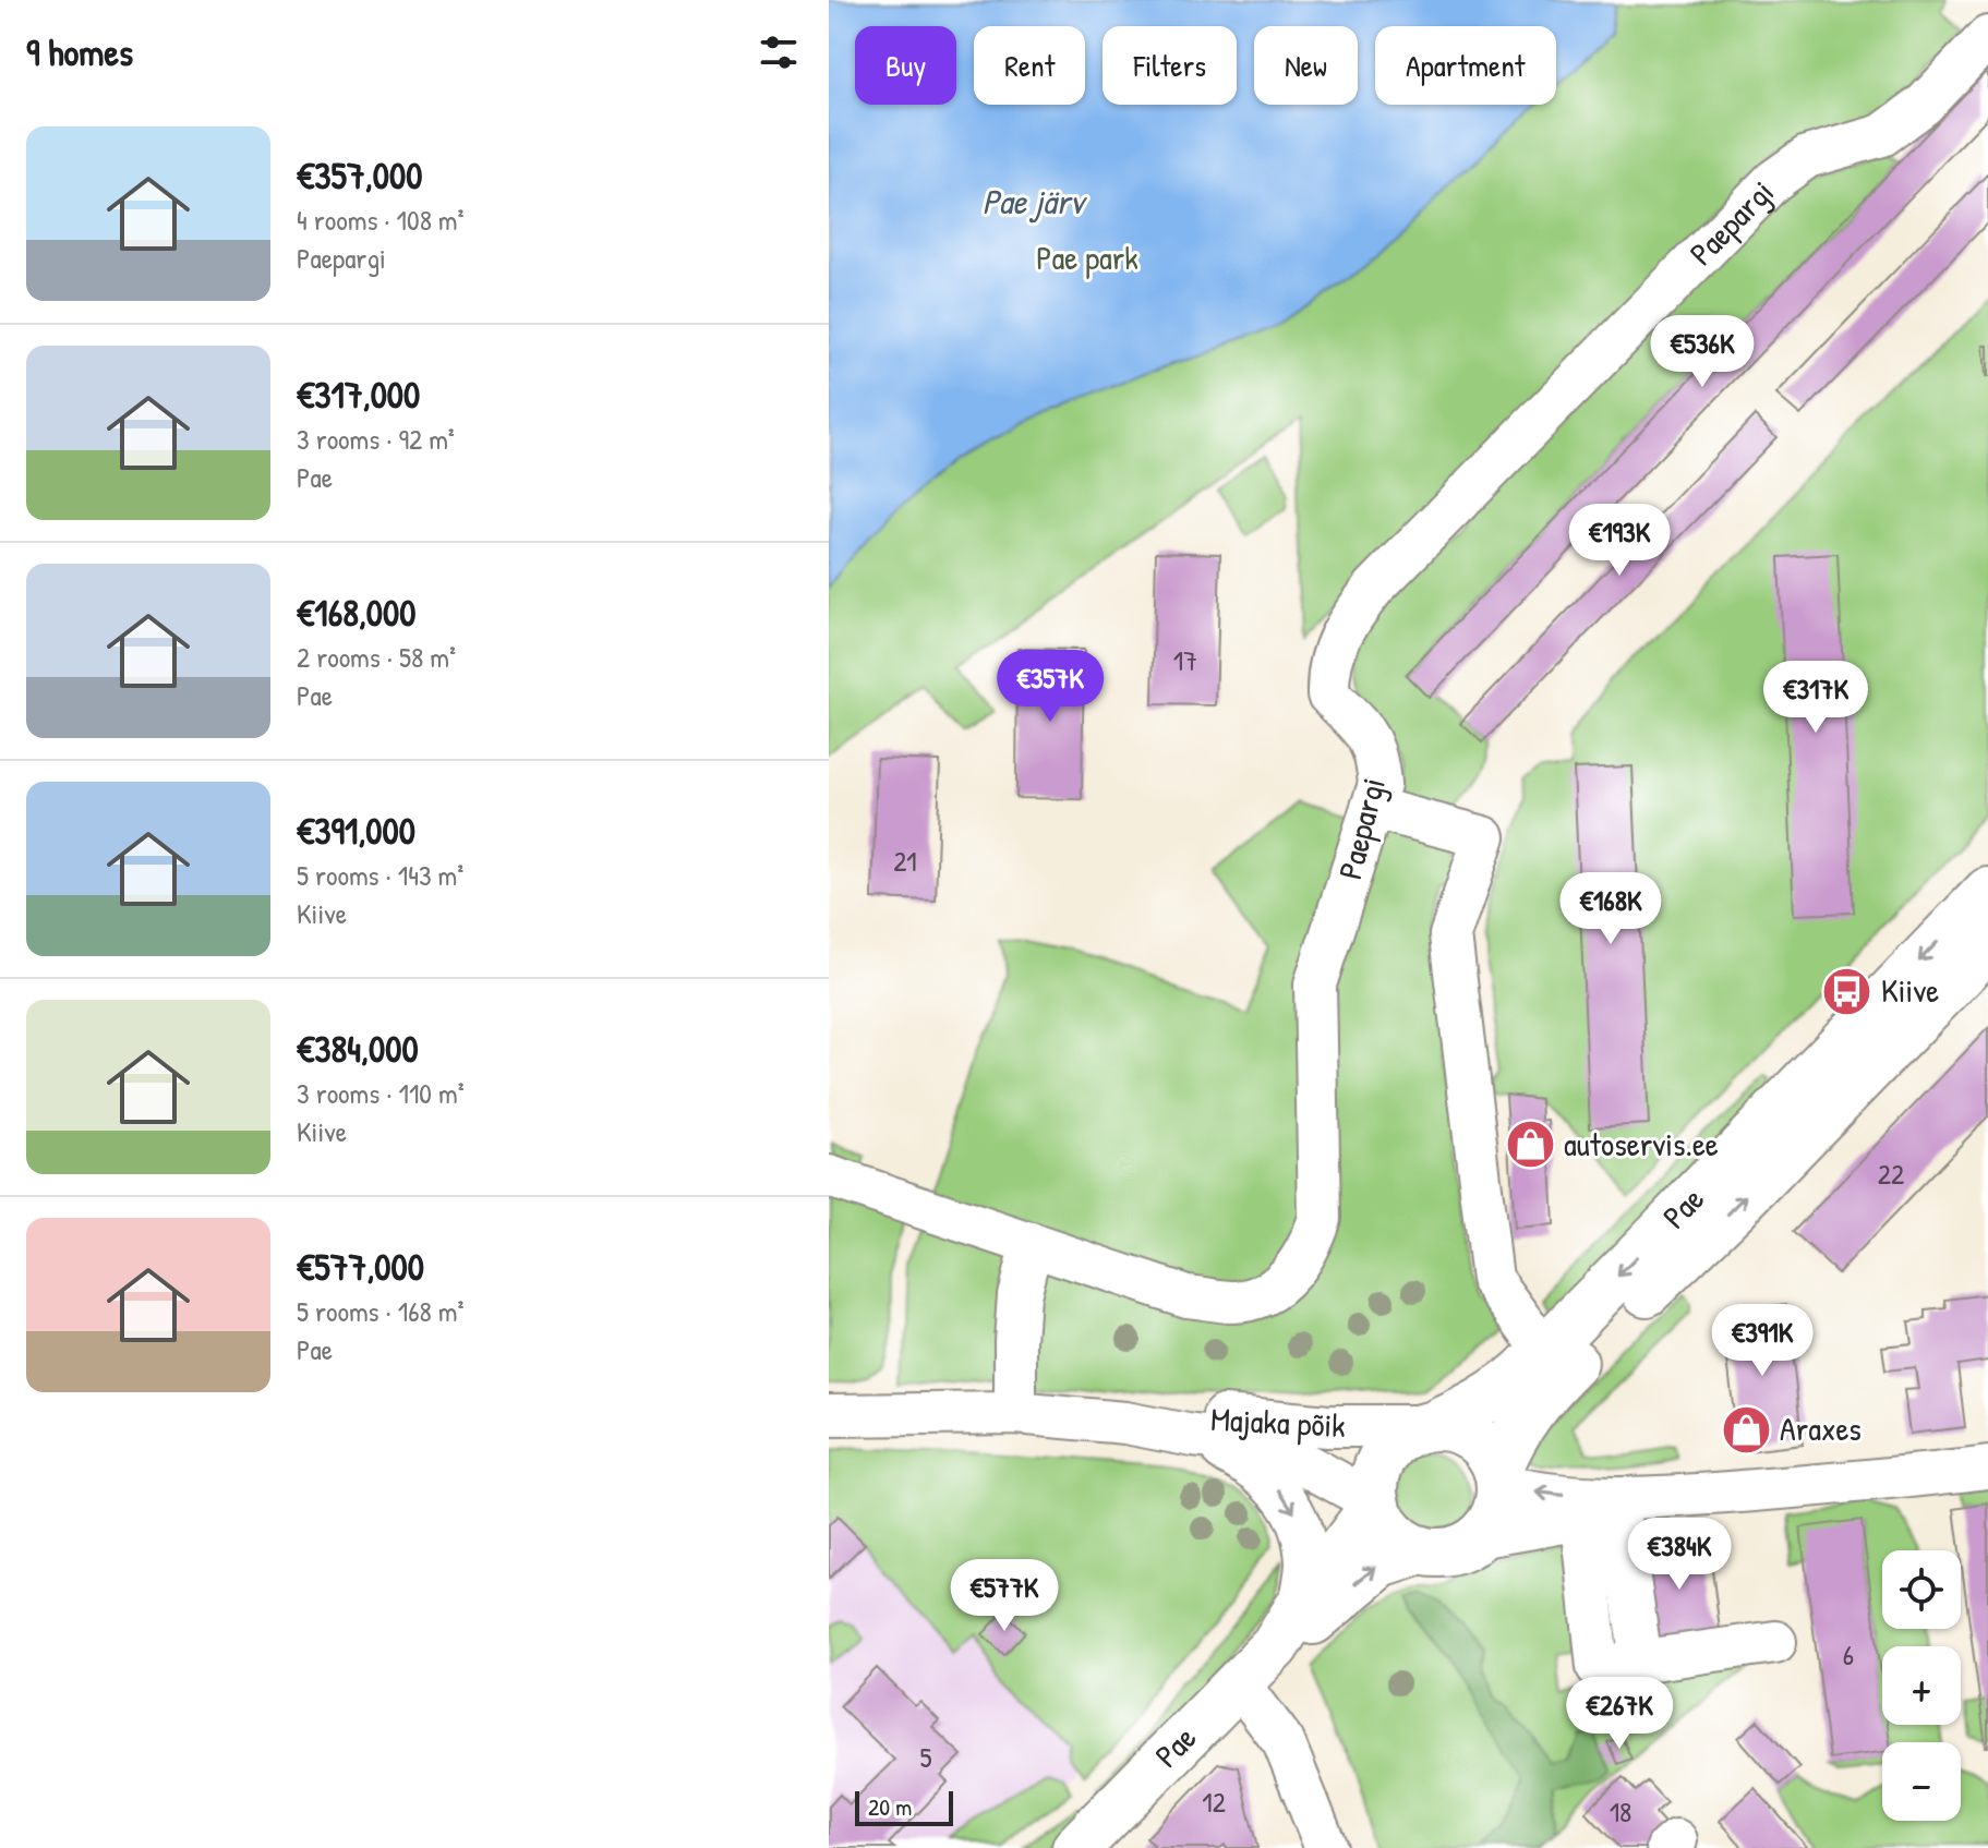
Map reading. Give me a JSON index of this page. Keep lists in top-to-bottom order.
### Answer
{
  "streets": {
    "main road": ["Pae"],
    "street": ["Paepargi", "Majaka põik"]
  },
  "crossings": [
    ["Pae", "Majaka põik"]
  ],
  "water": ["Pae järv"],
  "parks": ["Pae park"],
  "places": {
    "bus stop": ["Kiive"],
    "shop": ["autoservis.ee", "Araxes"]
  },
  "house_numbers": [
    "17",
    "21",
    "22",
    "6",
    "5",
    "12",
    "18"
  ],
  "scale_bar": "20 m",
  "page": {
    "heading": "9 homes",
    "chip": [
      "Buy",
      "Rent",
      "Filters",
      "New",
      "Apartment"
    ],
    "list": [
      {
        "name": "€357,000",
        "note": "4 rooms · 108 m² · Paepargi"
      },
      {
        "name": "€317,000",
        "note": "3 rooms · 92 m² · Pae"
      },
      {
        "name": "€168,000",
        "note": "2 rooms · 58 m² · Pae"
      },
      {
        "name": "€391,000",
        "note": "5 rooms · 143 m² · Kiive"
      },
      {
        "name": "€384,000",
        "note": "3 rooms · 110 m² · Kiive"
      },
      {
        "name": "€577,000",
        "note": "5 rooms · 168 m² · Pae"
      }
    ],
    "price": [
      "€536K",
      "€193K",
      "€357K",
      "€317K",
      "€168K",
      "€391K",
      "€384K",
      "€577K",
      "€267K"
    ],
    "map_buttons": ["+", "−"],
    "scale": "20 m"
  }
}
